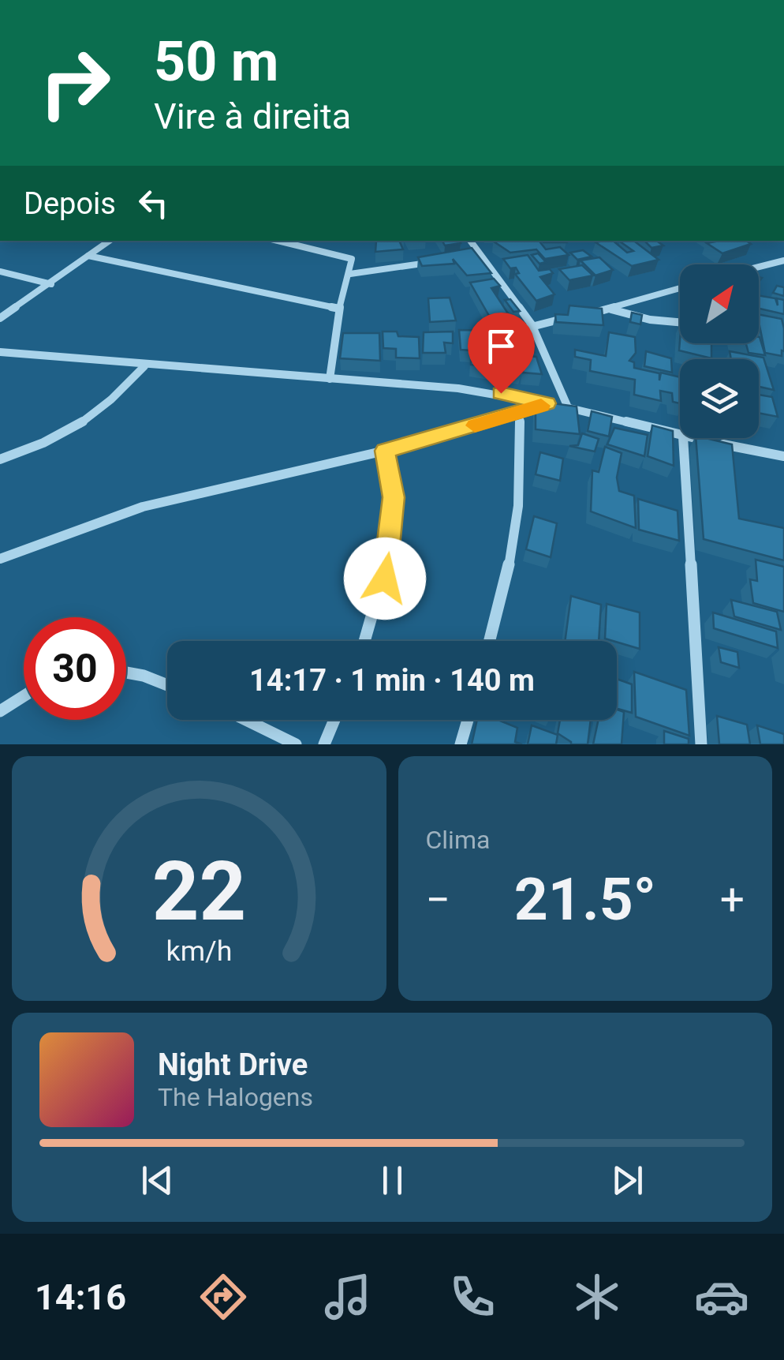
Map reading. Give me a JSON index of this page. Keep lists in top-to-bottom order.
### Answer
{
  "north": "top right",
  "page": {
    "turn": ["50 m", "Vire à direita"],
    "then": "Depois",
    "limit": "30",
    "trip": "14:17 · 1 min · 140 m",
    "tile": "Clima",
    "heat": ["−", "21.5°", "+"],
    "song": ["Night Drive", "The Halogens"],
    "tabs": "14:16",
    "gauge": ["22", "km/h"]
  }
}
